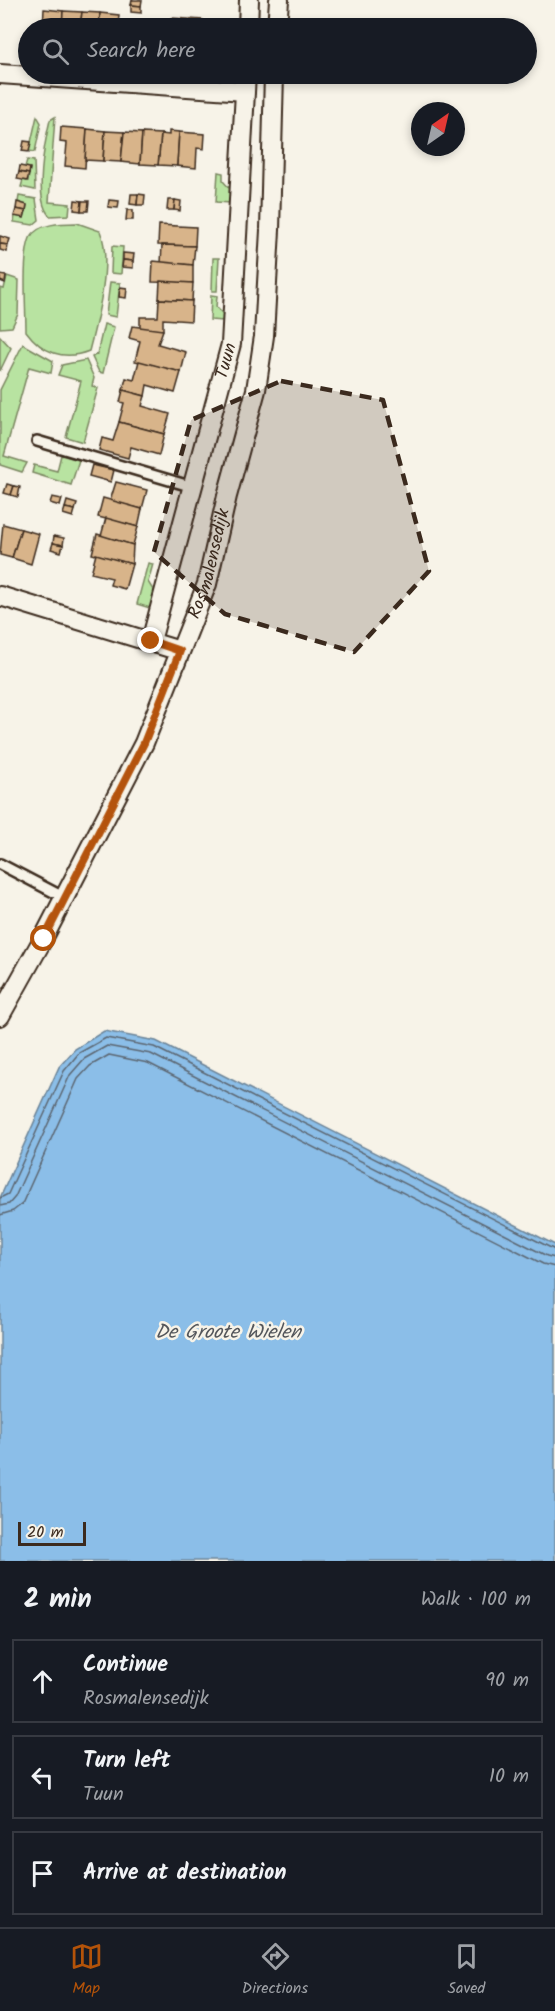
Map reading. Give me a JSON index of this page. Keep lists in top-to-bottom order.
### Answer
{
  "streets": {
    "street": ["Tuun", "Rosmalensedijk"]
  },
  "water": ["De Groote Wielen"],
  "scale_bar": "20 m",
  "north": "top right",
  "page": {
    "search": "Search here",
    "scale": "20 m",
    "heading": ["2 min", "Walk · 100 m"],
    "list": [
      ["Continue", "Rosmalensedijk", "90 m"],
      ["Turn left", "Tuun", "10 m"],
      "Arrive at destination"
    ],
    "nav": ["Map", "Directions", "Saved"]
  }
}
